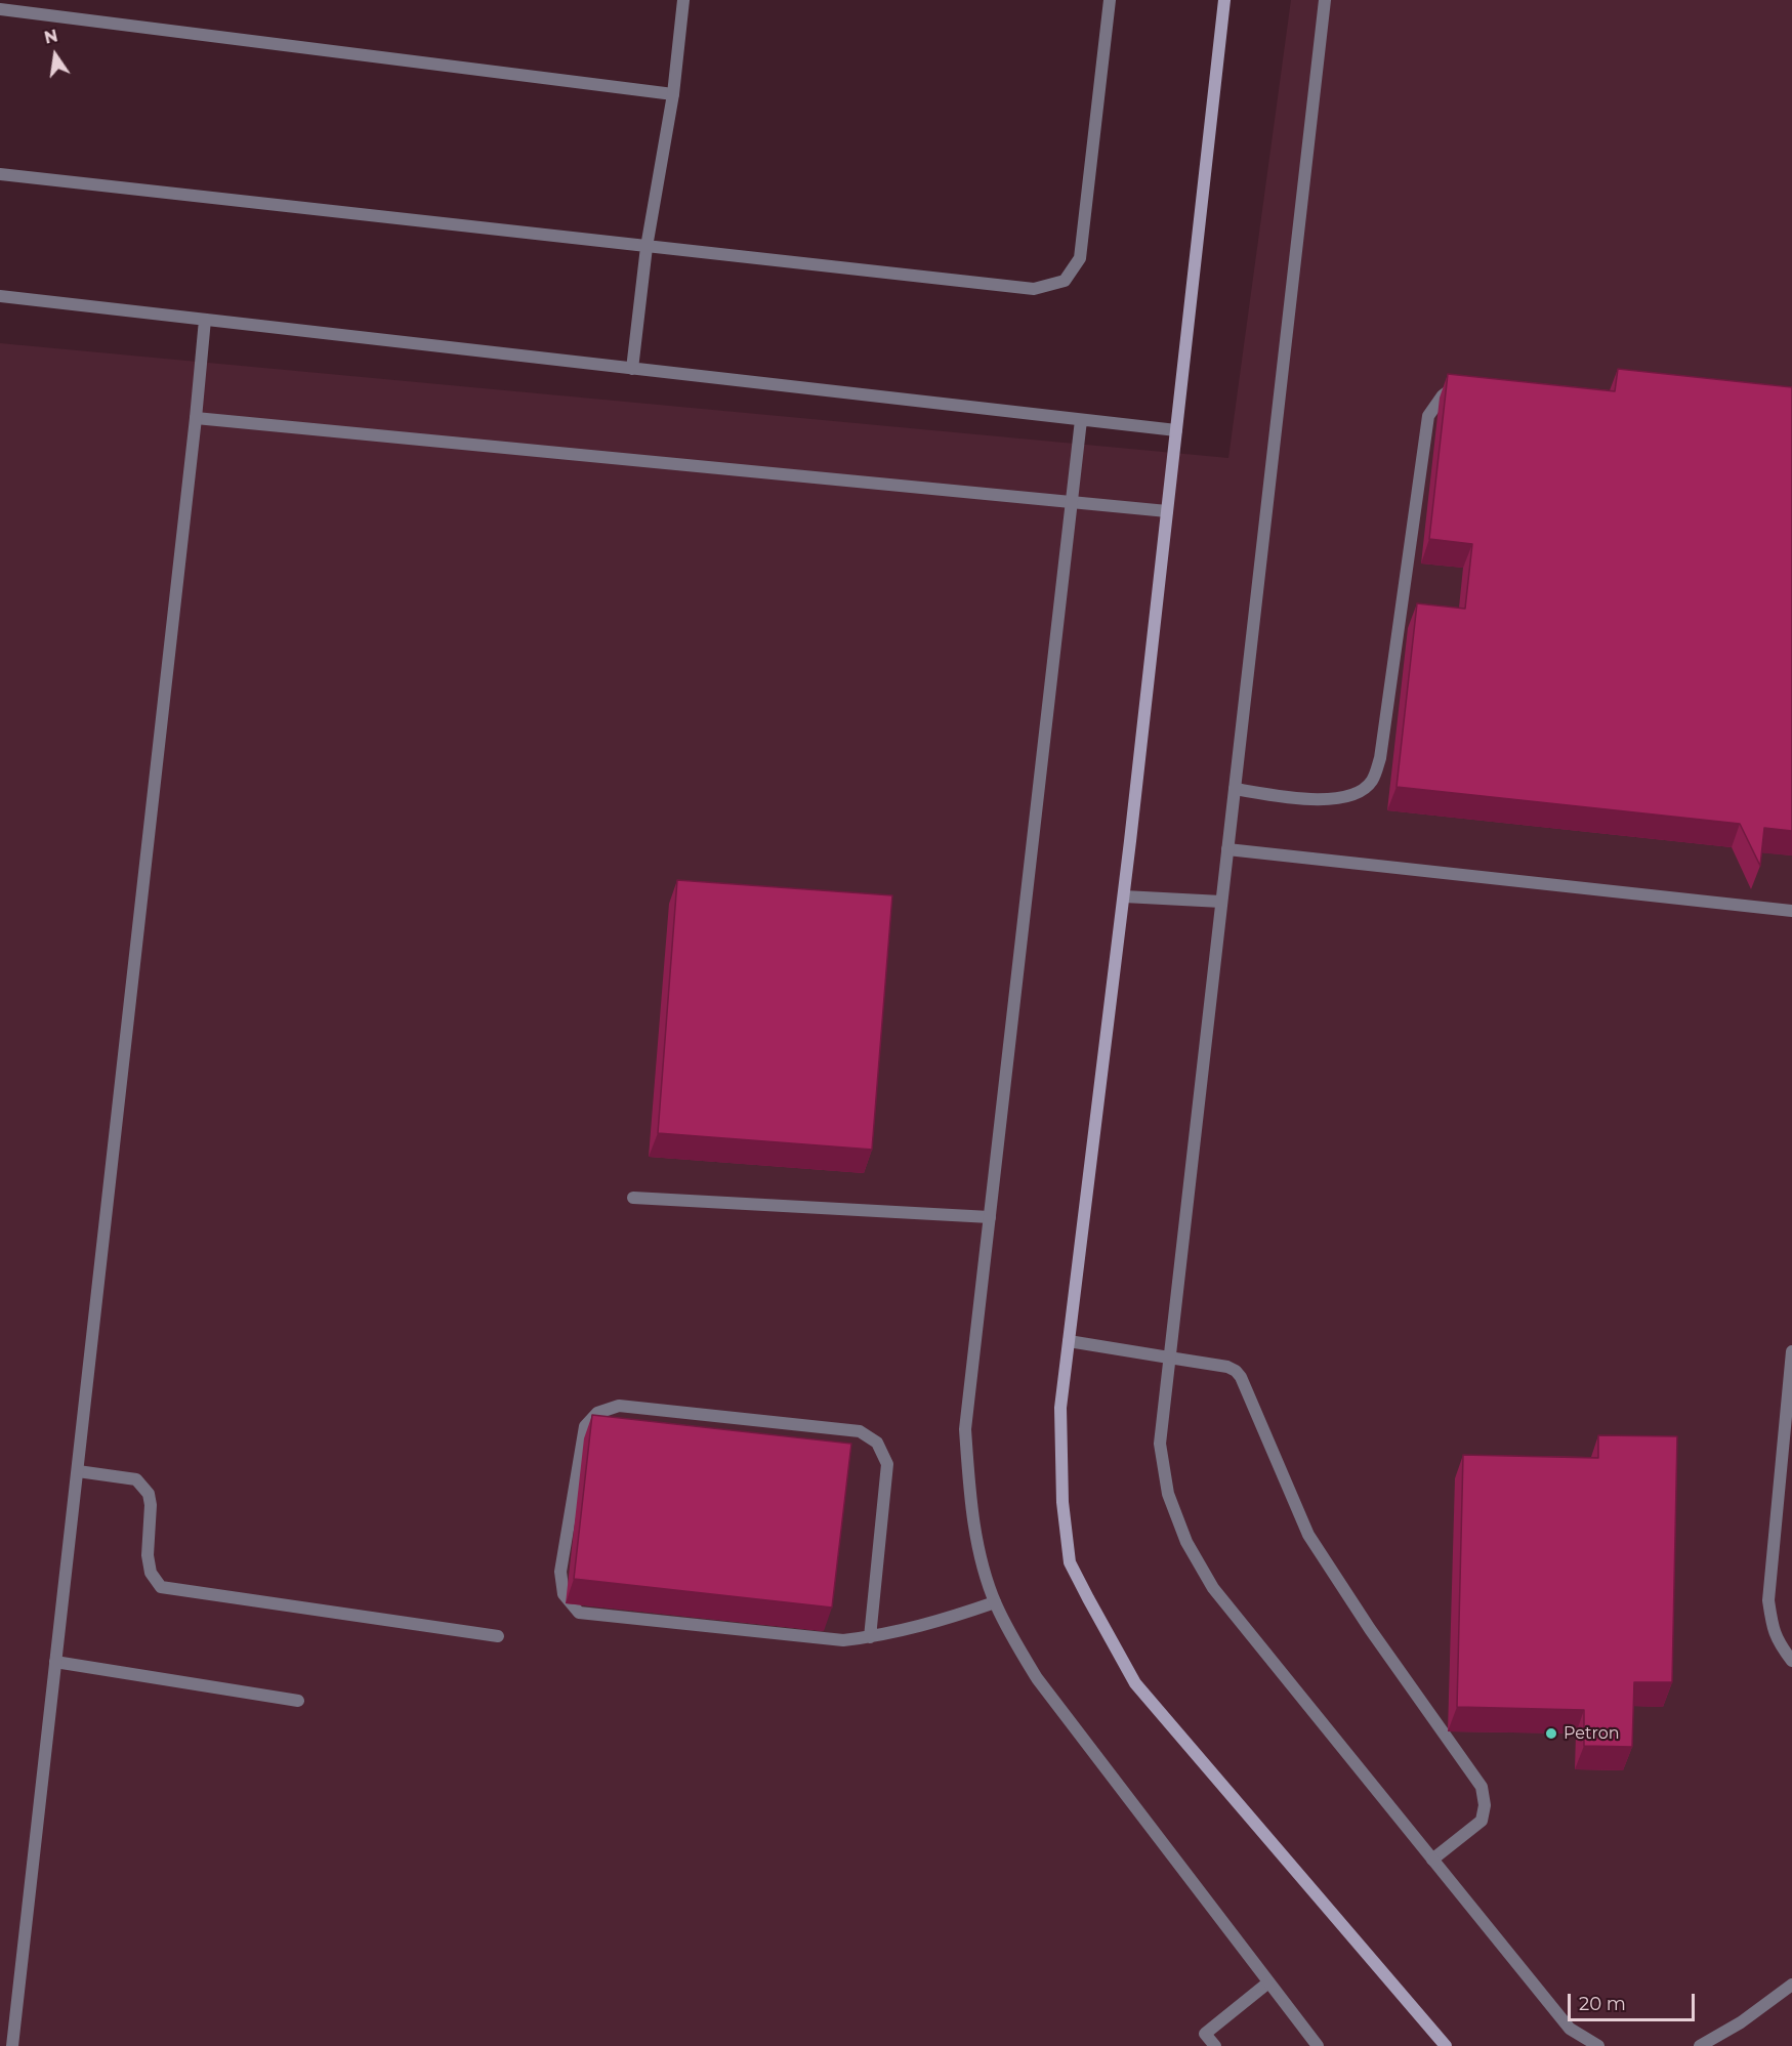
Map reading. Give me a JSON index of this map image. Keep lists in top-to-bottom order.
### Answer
{
  "places": ["Petron"],
  "scale_bar": "20 m",
  "north": "top"
}
